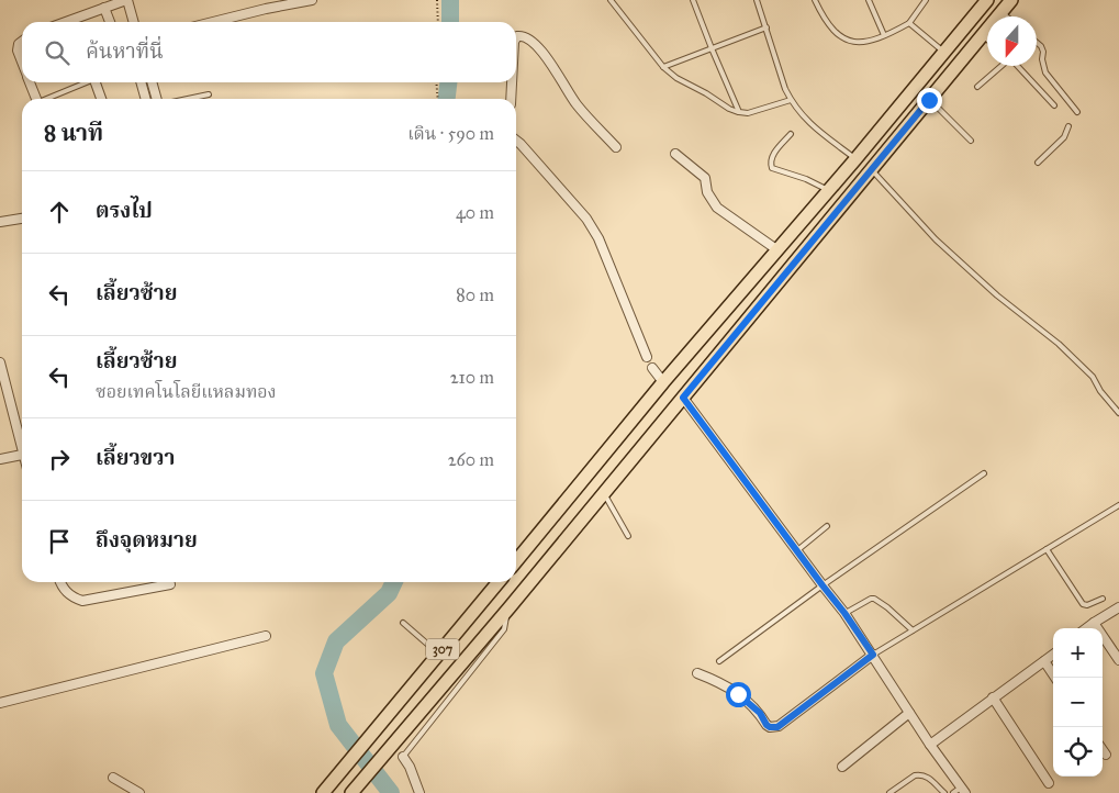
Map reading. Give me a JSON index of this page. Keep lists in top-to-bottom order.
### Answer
{
  "streets": {
    "main road": ["307"]
  },
  "north": "bottom",
  "page": {
    "search": "ค้นหาที่นี่",
    "heading": ["8 นาที", "เดิน · 590 m"],
    "list": [
      ["ตรงไป", "40 m"],
      ["เลี้ยวซ้าย", "80 m"],
      ["เลี้ยวซ้าย", "ซอยเทคโนโลยีแหลมทอง", "210 m"],
      ["เลี้ยวขวา", "260 m"],
      "ถึงจุดหมาย"
    ],
    "map_buttons": ["+", "−"]
  }
}
